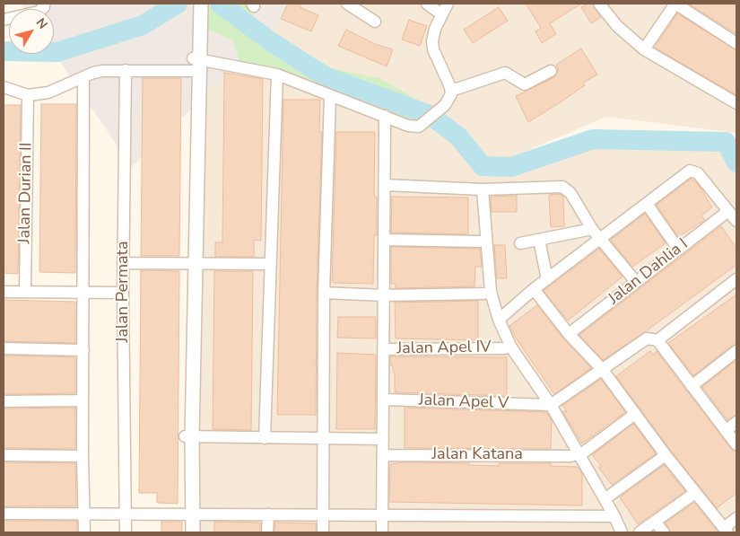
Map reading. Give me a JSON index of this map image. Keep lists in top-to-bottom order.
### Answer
{
  "streets": {
    "street": [
      "Jalan Durian II",
      "Jalan Dahlia I",
      "Jalan Permata",
      "Jalan Apel IV",
      "Jalan Apel V",
      "Jalan Katana"
    ]
  },
  "north": "top right"
}
